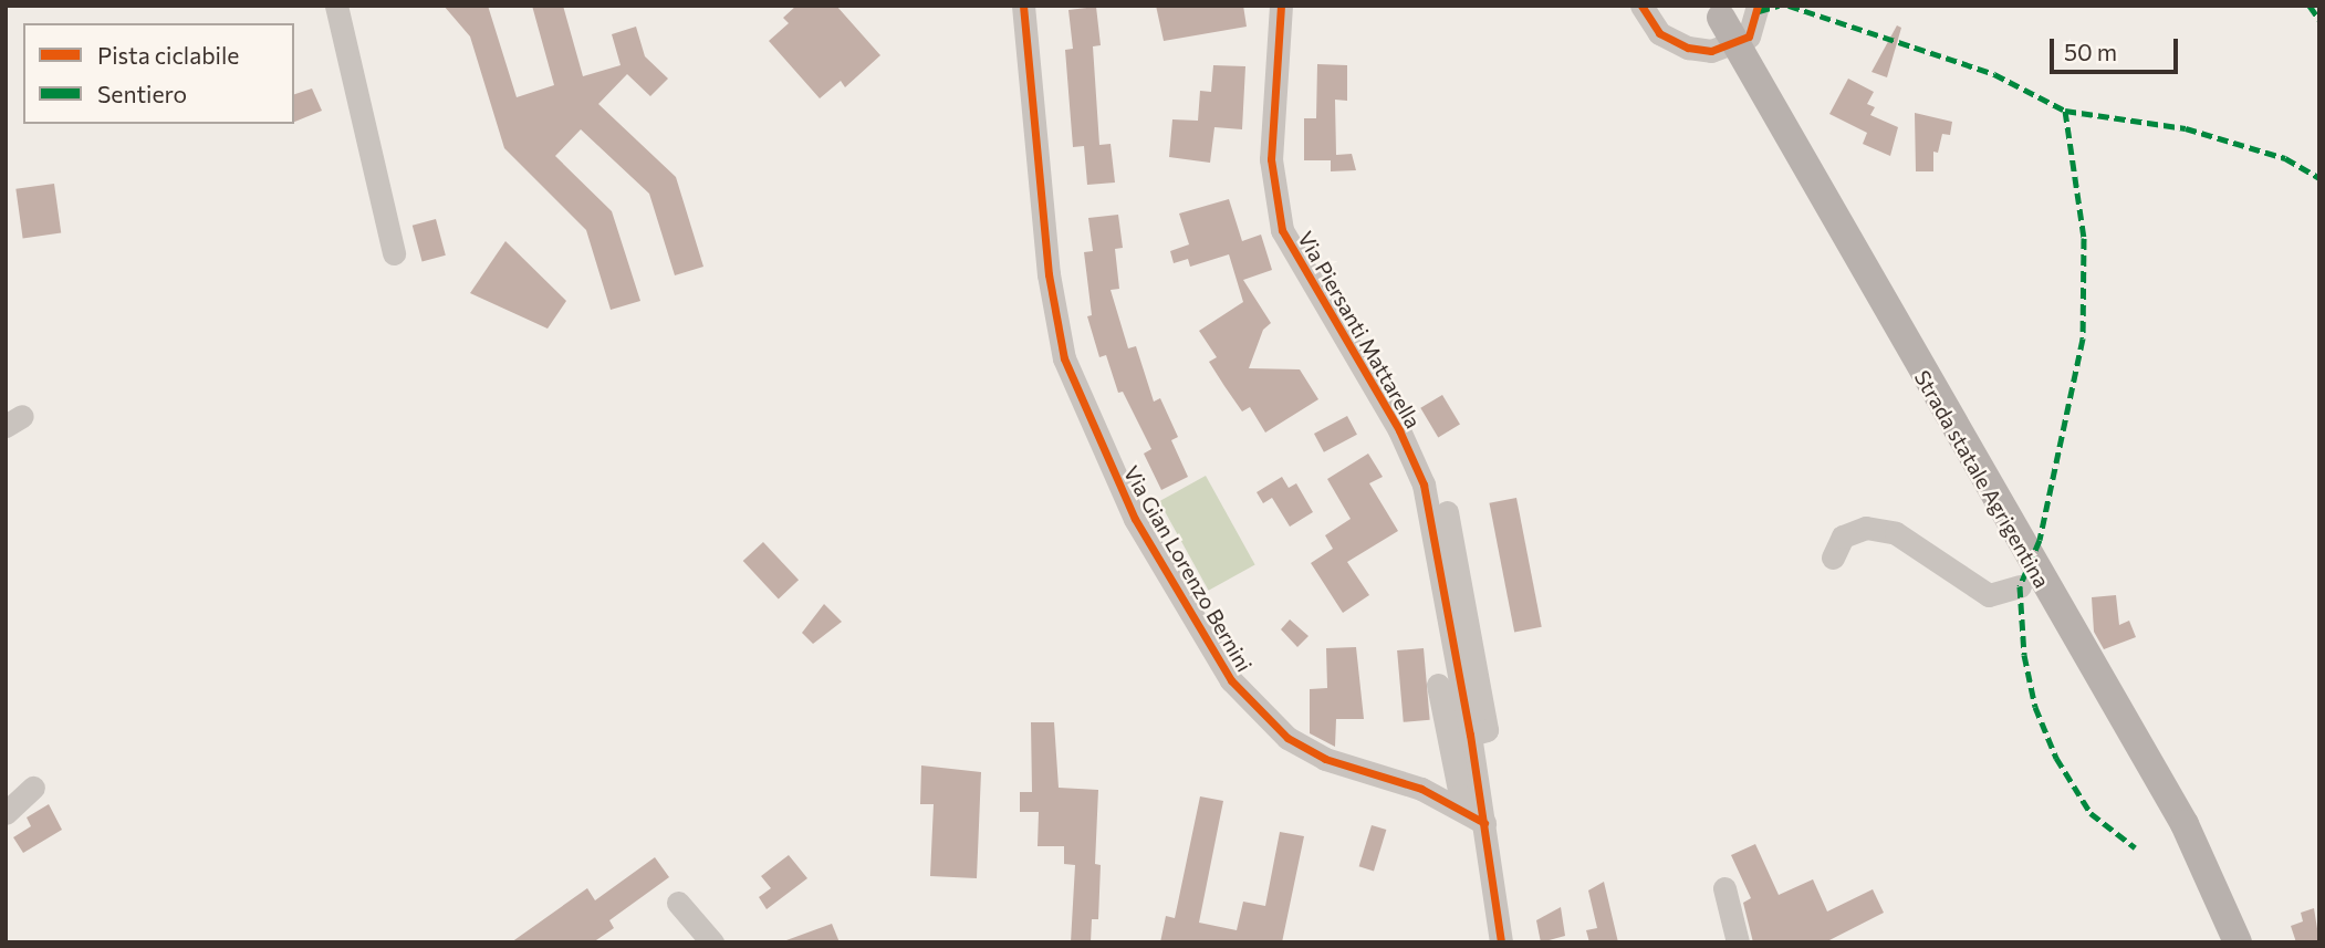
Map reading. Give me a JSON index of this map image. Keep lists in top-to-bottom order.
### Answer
{
  "streets": {
    "main road": ["Strada statale Agrigentina"],
    "street": ["Via Piersanti Mattarella", "Via Gian Lorenzo Bernini"]
  },
  "crossings": [
    ["Via Piersanti Mattarella", "Via Gian Lorenzo Bernini"]
  ],
  "legend": ["Pista ciclabile", "Sentiero"],
  "scale_bar": "50 m"
}
